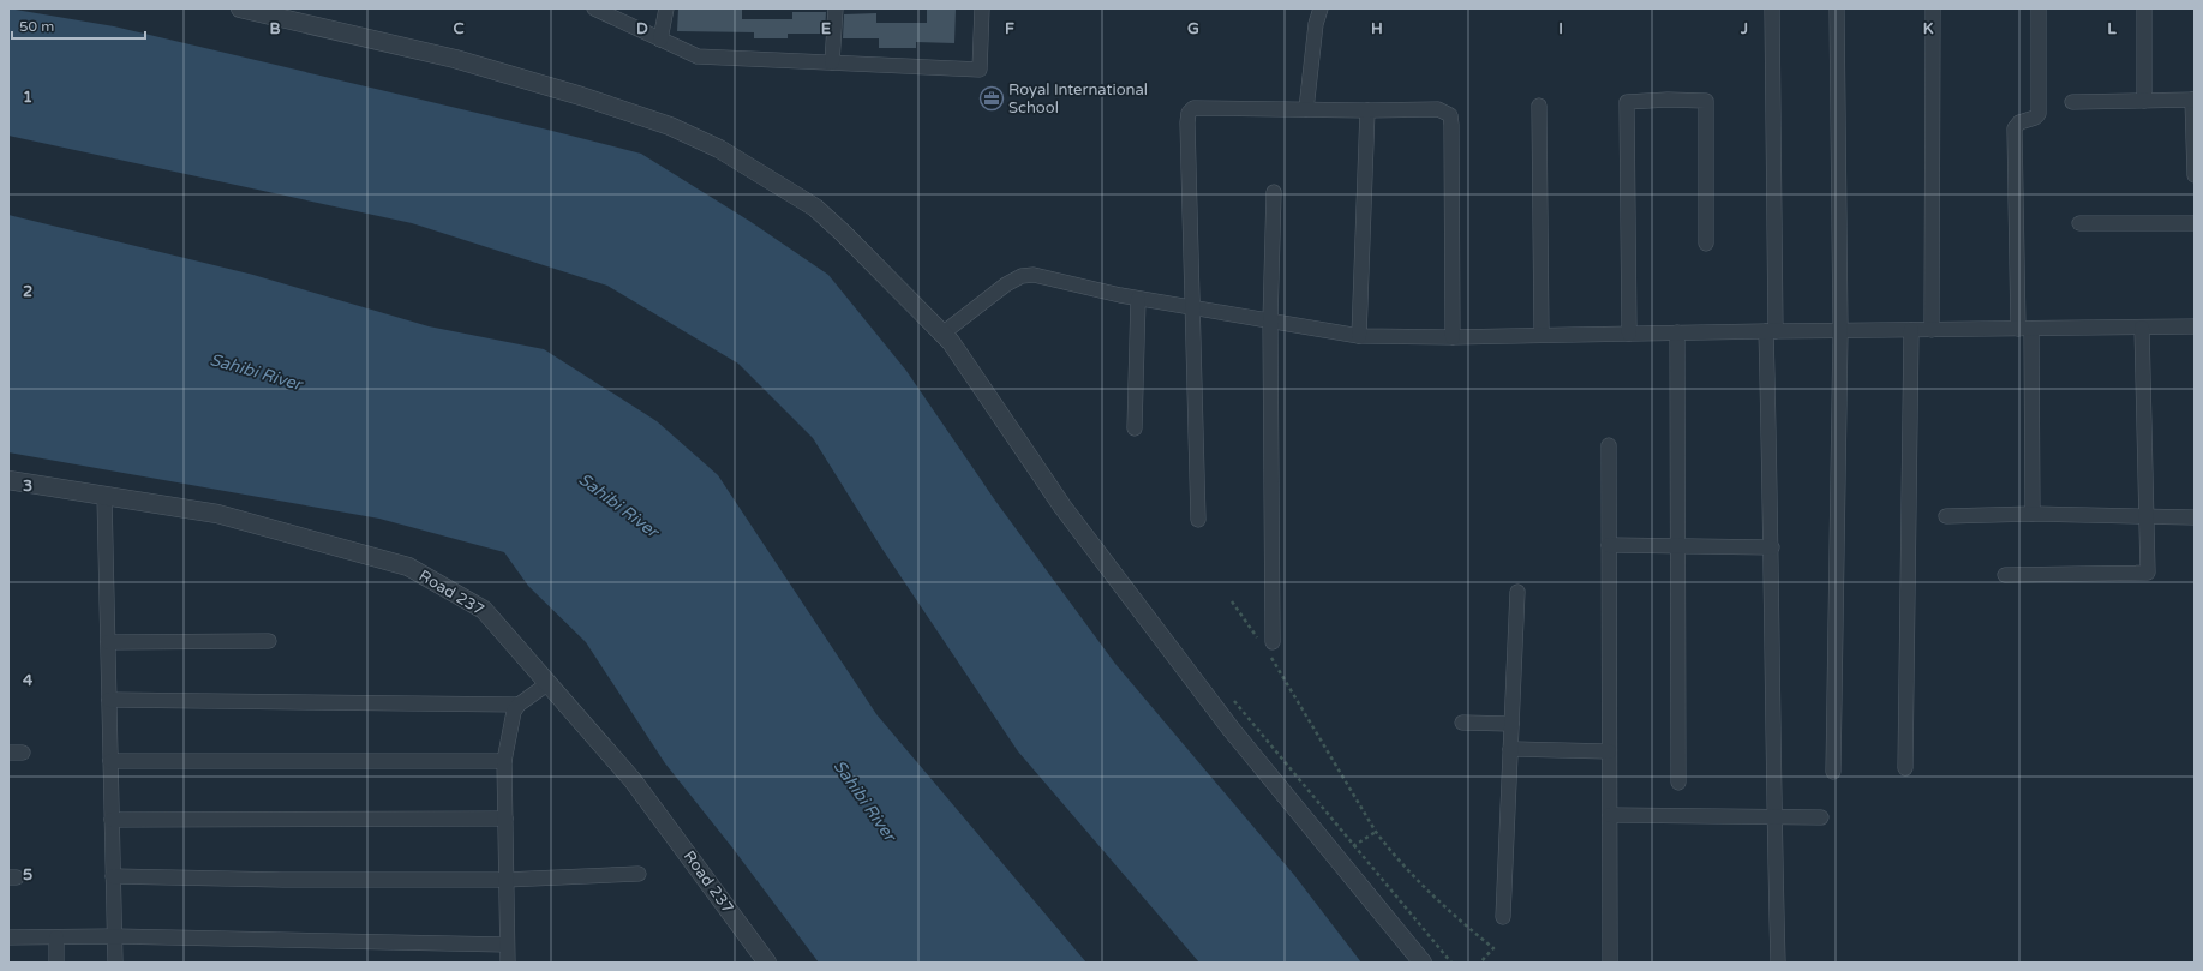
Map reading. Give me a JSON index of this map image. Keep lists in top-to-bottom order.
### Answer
{
  "streets": {
    "street": ["Road 237"]
  },
  "water": ["Sahibi River"],
  "places": {
    "office": ["Royal International School"]
  },
  "scale_bar": "50 m",
  "grid": {
    "columns": [
      "B",
      "C",
      "D",
      "E",
      "F",
      "G",
      "H",
      "I",
      "J",
      "K",
      "L"
    ],
    "rows": [
      "1",
      "2",
      "3",
      "4",
      "5"
    ]
  }
}
